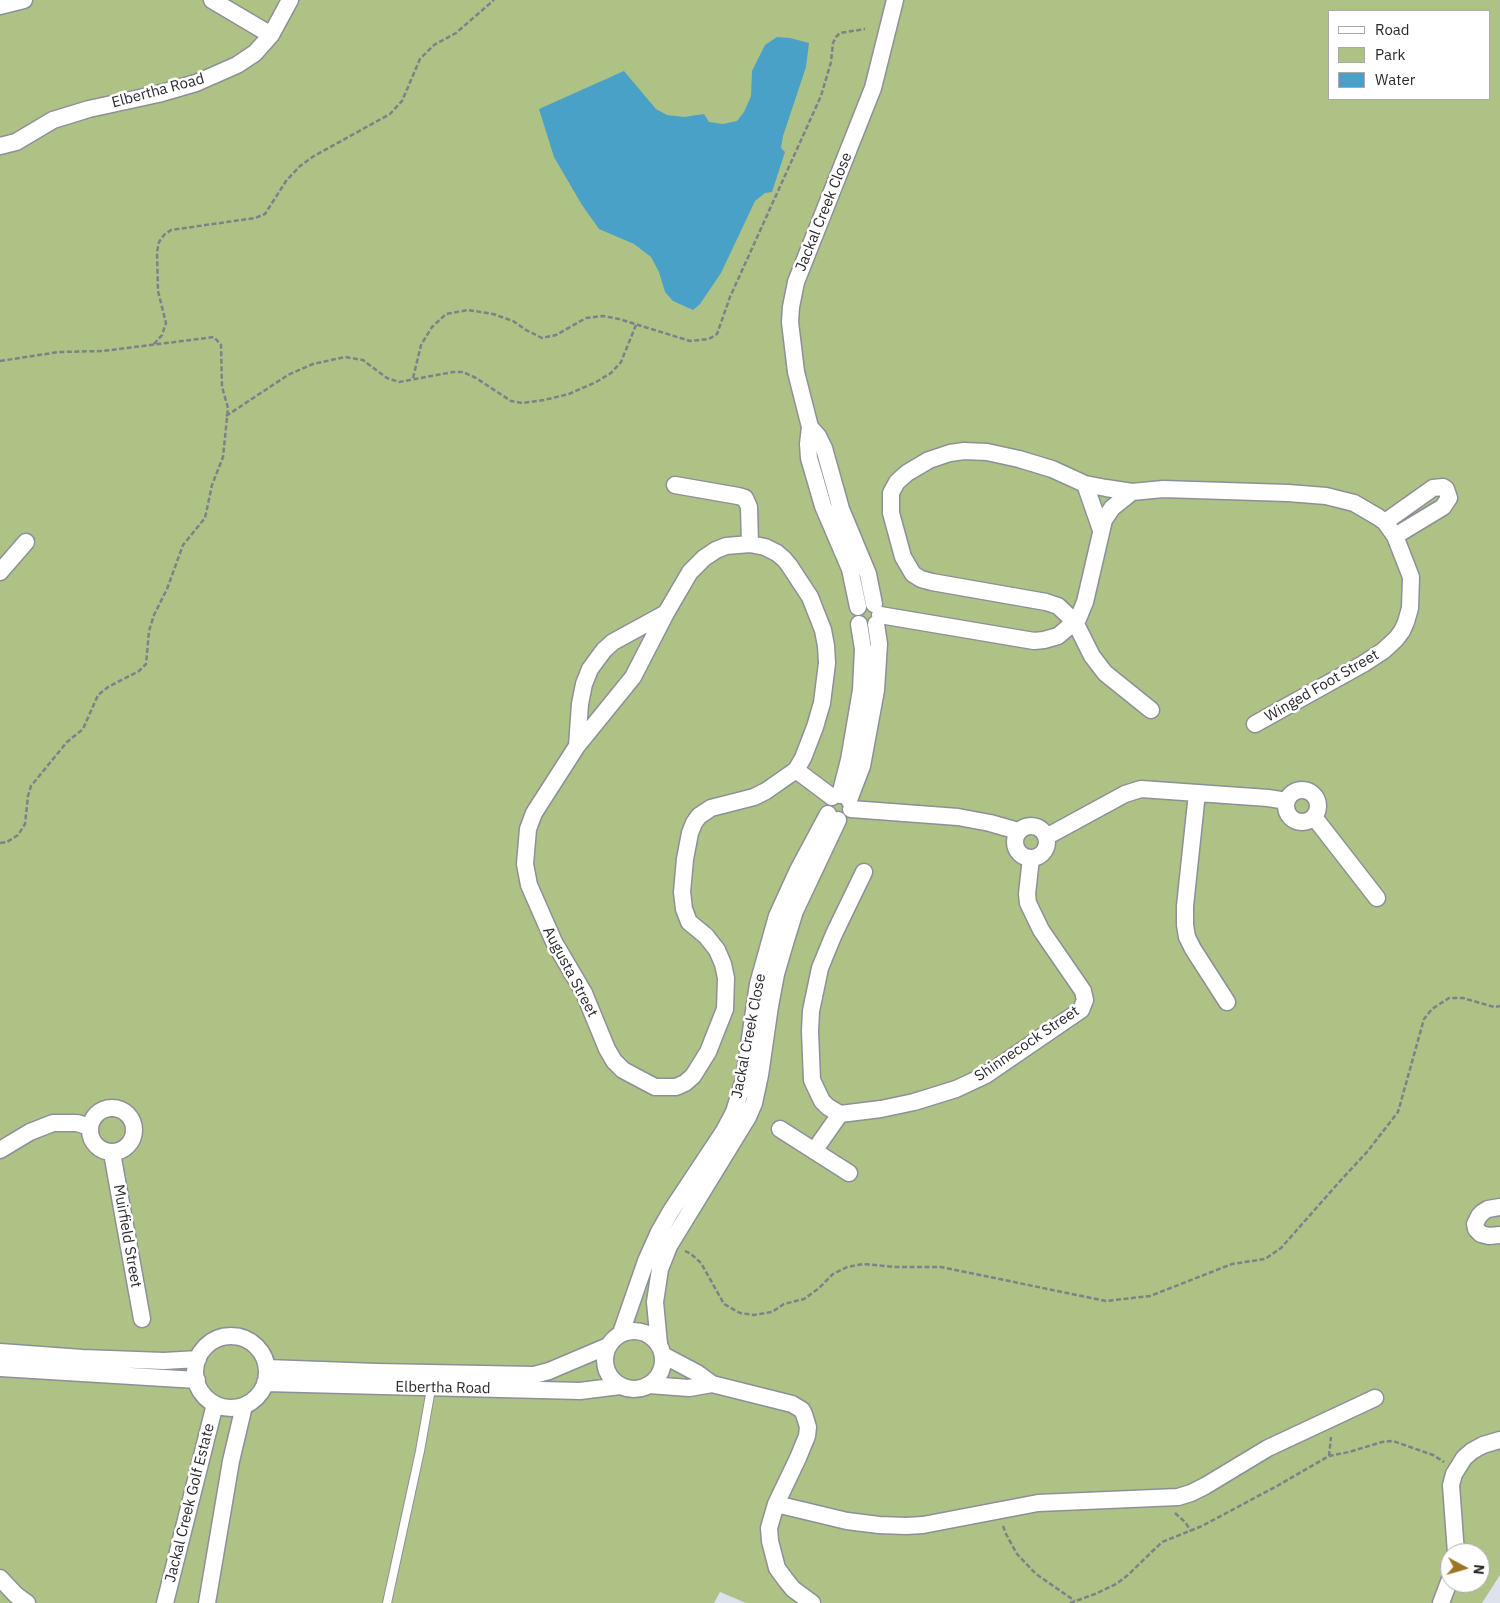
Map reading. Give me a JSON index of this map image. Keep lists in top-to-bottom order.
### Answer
{
  "streets": {
    "street": [
      "Elbertha Road",
      "Jackal Creek Close",
      "Winged Foot Street",
      "Augusta Street",
      "Shinnecock Street",
      "Muirfield Street",
      "Jackal Creek Golf Estate"
    ]
  },
  "crossings": [
    ["Elbertha Road", "Jackal Creek Close"],
    ["Elbertha Road", "Jackal Creek Golf Estate"]
  ],
  "legend": ["Road", "Park", "Water"],
  "north": "right"
}
